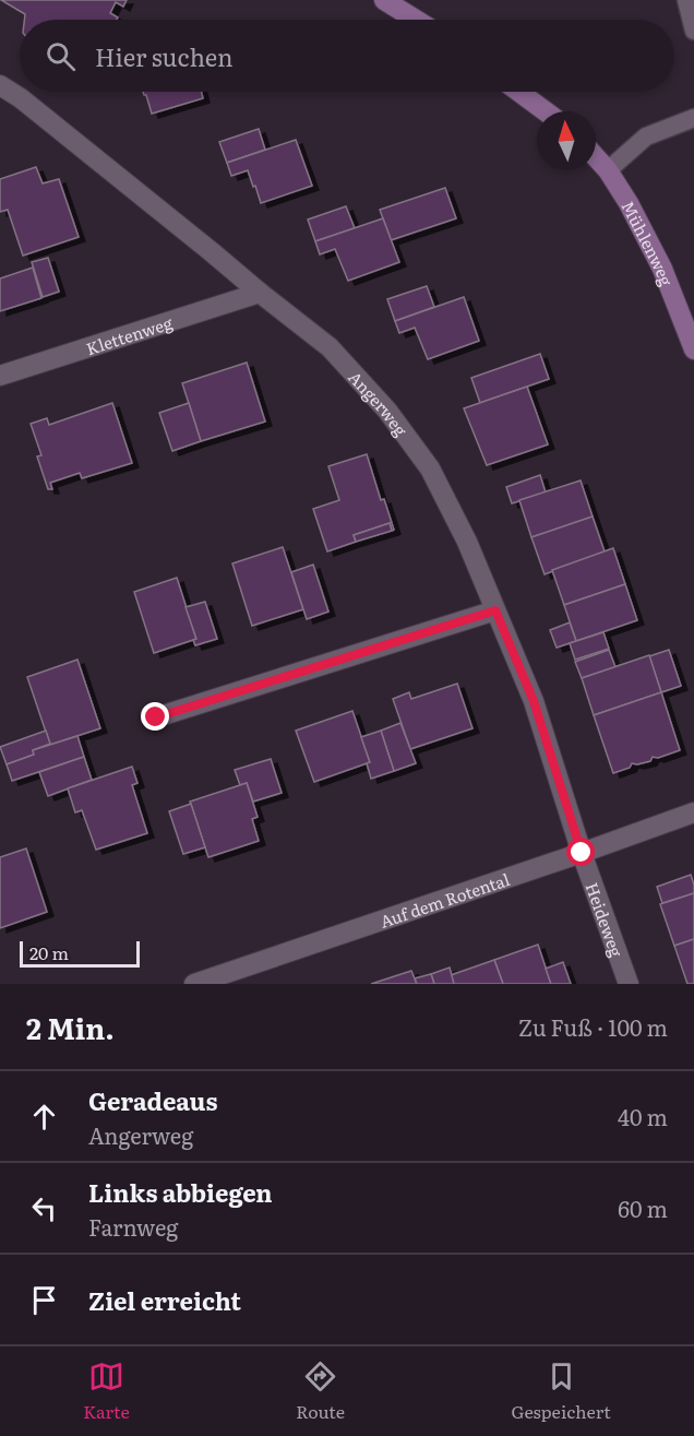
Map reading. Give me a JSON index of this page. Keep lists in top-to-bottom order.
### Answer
{
  "streets": {
    "street": [
      "Mühlenweg",
      "Klettenweg",
      "Angerweg",
      "Auf dem Rotental",
      "Heideweg"
    ]
  },
  "crossings": [
    ["Klettenweg", "Angerweg"],
    ["Angerweg", "Auf dem Rotental"],
    ["Angerweg", "Heideweg"],
    ["Auf dem Rotental", "Heideweg"]
  ],
  "scale_bar": "20 m",
  "north": "top",
  "page": {
    "search": "Hier suchen",
    "scale": "20 m",
    "heading": ["2 Min.", "Zu Fuß · 100 m"],
    "list": [
      ["Geradeaus", "Angerweg", "40 m"],
      ["Links abbiegen", "Farnweg", "60 m"],
      "Ziel erreicht"
    ],
    "nav": ["Karte", "Route", "Gespeichert"]
  }
}
